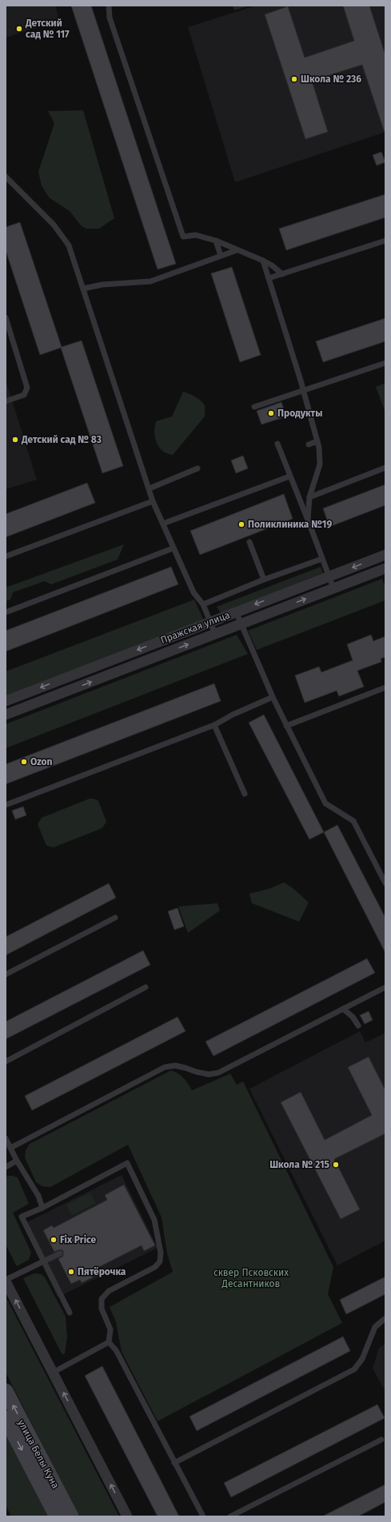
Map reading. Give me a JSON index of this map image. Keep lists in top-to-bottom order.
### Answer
{
  "streets": {
    "street": ["Пражская улица", "улица Белы Куна"]
  },
  "parks": ["сквер Псковских Десантников"],
  "places": [
    "Детский сад № 117",
    "Школа № 236",
    "Продукты",
    "Детский сад № 83",
    "Поликлиника №19",
    "Ozon",
    "Школа № 215",
    "Fix Price",
    "Пятёрочка"
  ]
}
